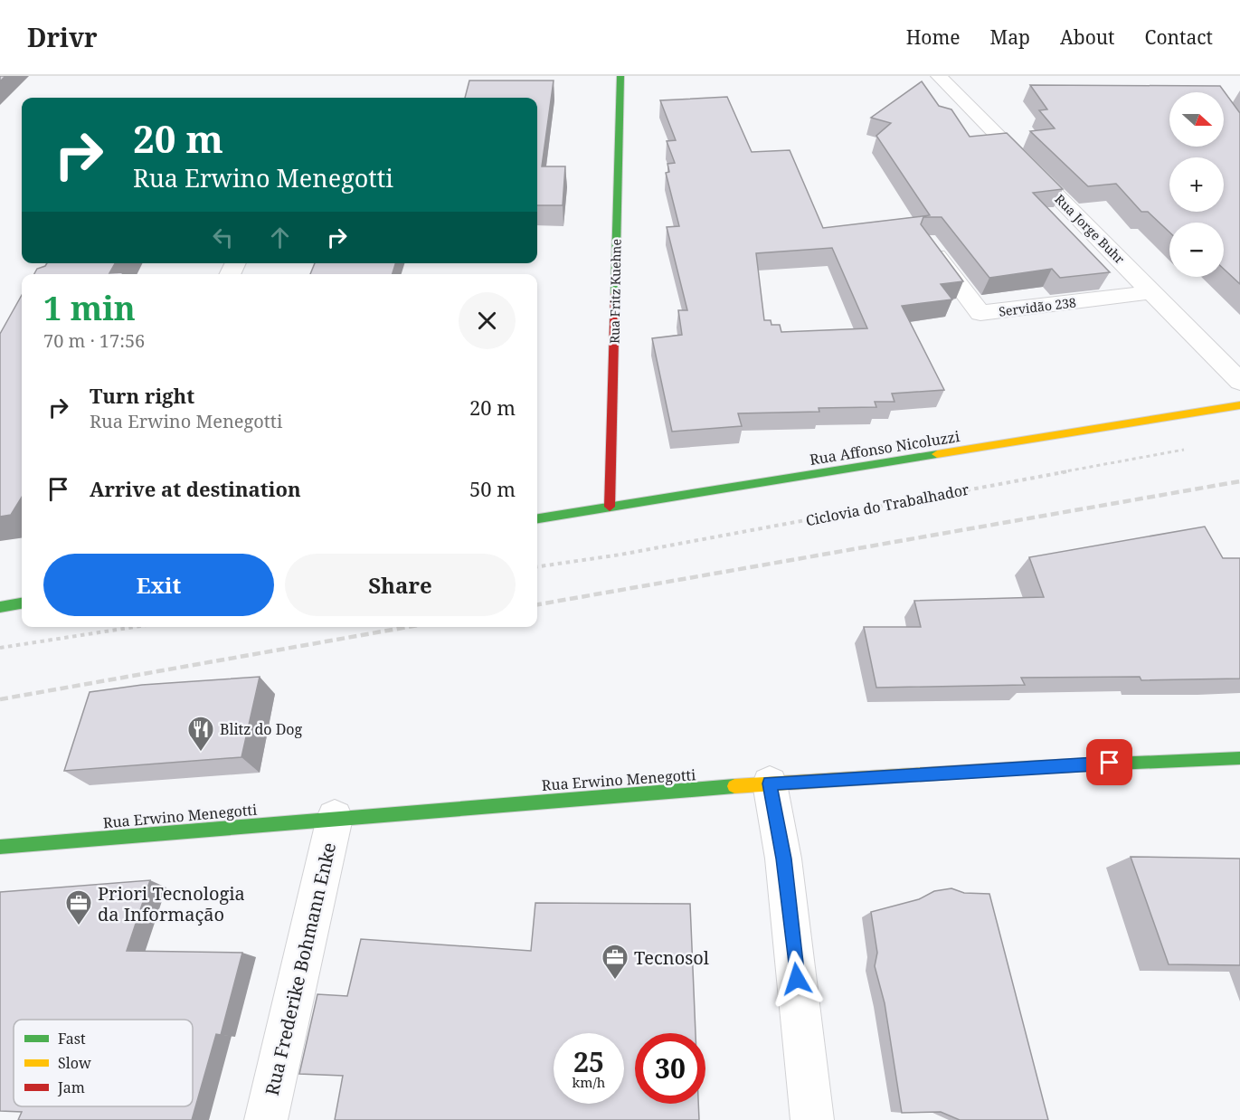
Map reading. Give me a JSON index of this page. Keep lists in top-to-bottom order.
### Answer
{
  "streets": {
    "street": [
      "Rua Jorge Buhr",
      "Rua Fritz Kuehne",
      "Servidão 238",
      "Rua Affonso Nicoluzzi",
      "Rua Erwino Menegotti",
      "Rua Frederike Bohmann Enke"
    ],
    "path": ["Ciclovia do Trabalhador"]
  },
  "crossings": [
    ["Rua Jorge Buhr", "Servidão 238"],
    ["Rua Fritz Kuehne", "Rua Affonso Nicoluzzi"],
    ["Rua Erwino Menegotti", "Rua Frederike Bohmann Enke"]
  ],
  "places": {
    "restaurant": ["Blitz do Dog"],
    "office": ["Priori Tecnologia da Informação", "Tecnosol"]
  },
  "legend": ["Fast", "Slow", "Jam"],
  "north": "right",
  "page": {
    "header": "Drivr",
    "nav": [
      "Home",
      "Map",
      "About",
      "Contact"
    ],
    "map_buttons": ["+", "−"],
    "turn": ["20 m", "Rua Erwino Menegotti"],
    "heading": ["1 min", "70 m · 17:56"],
    "list": [
      {
        "name": "Turn right",
        "note": "Rua Erwino Menegotti",
        "value": "20 m"
      },
      {
        "name": "Arrive at destination",
        "value": "50 m"
      }
    ],
    "buttons": ["Exit", "Share"],
    "speed": "25 km/h",
    "limit": "30"
  }
}
